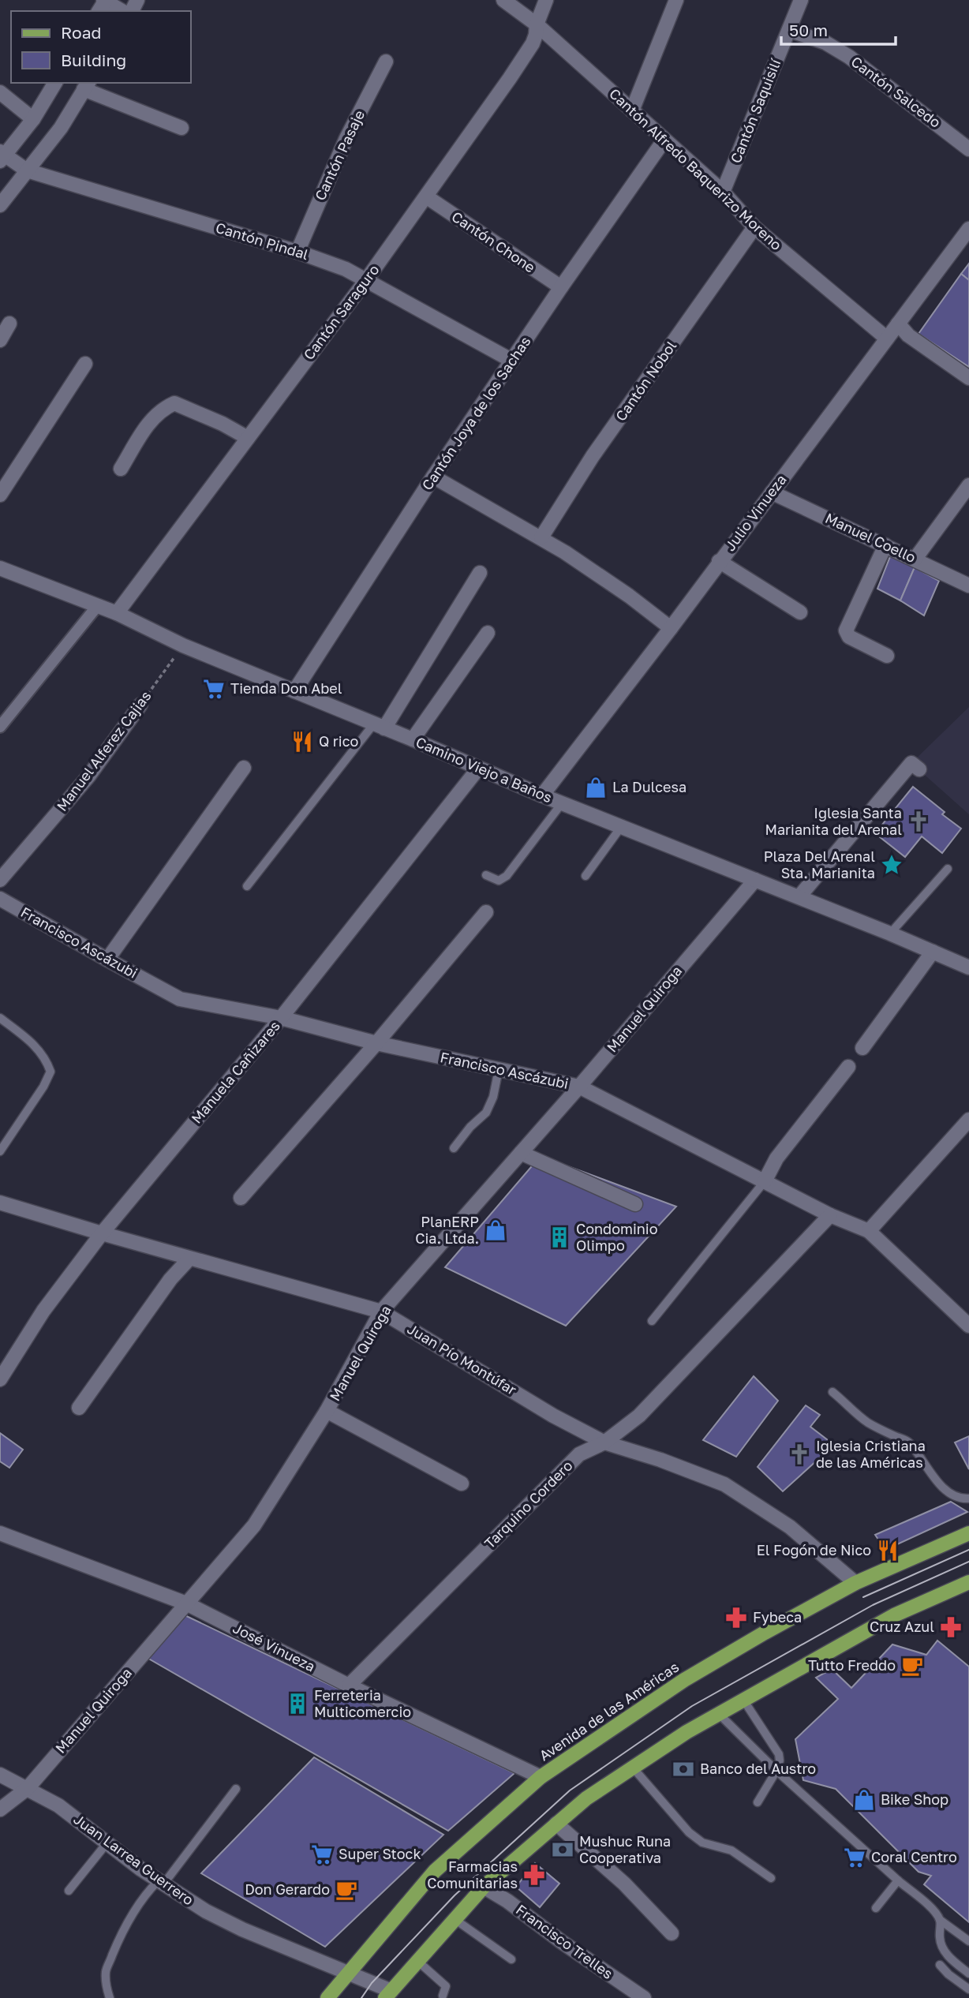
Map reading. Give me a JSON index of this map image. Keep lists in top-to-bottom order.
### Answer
{
  "streets": {
    "main road": ["Avenida de las Américas"],
    "street": [
      "Cantón Salcedo",
      "Cantón Saquisilí",
      "Cantón Pasaje",
      "Cantón Alfredo Baquerizo Moreno",
      "Cantón Pindal",
      "Cantón Chone",
      "Cantón Saraguro",
      "Cantón Nobol",
      "Cantón Joya de los Sachas",
      "Julio Vinueza",
      "Manuel Coello",
      "Manuel Alferez Cajias",
      "Camino Viejo a Baños",
      "Francisco Ascázubi",
      "Manuel Quiroga",
      "Manuela Cañizares",
      "Juan Pío Montúfar",
      "Tarquino Cordero",
      "José Vinueza",
      "Juan Larrea Guerrero",
      "Francisco Trelles"
    ]
  },
  "crossings": [
    ["Cantón Salcedo", "Cantón Saquisilí"],
    ["Cantón Saquisilí", "Cantón Alfredo Baquerizo Moreno"],
    ["Cantón Pasaje", "Cantón Pindal"],
    ["Cantón Alfredo Baquerizo Moreno", "Cantón Saraguro"],
    ["Cantón Alfredo Baquerizo Moreno", "Cantón Nobol"],
    ["Cantón Alfredo Baquerizo Moreno", "Cantón Joya de los Sachas"],
    ["Cantón Alfredo Baquerizo Moreno", "Julio Vinueza"],
    ["Cantón Pindal", "Cantón Saraguro"],
    ["Cantón Pindal", "Cantón Joya de los Sachas"],
    ["Cantón Chone", "Cantón Saraguro"],
    ["Cantón Chone", "Cantón Joya de los Sachas"],
    ["Cantón Saraguro", "Camino Viejo a Baños"],
    ["Cantón Joya de los Sachas", "Camino Viejo a Baños"],
    ["Julio Vinueza", "Manuel Coello"],
    ["Julio Vinueza", "Camino Viejo a Baños"],
    ["Manuel Alferez Cajias", "Camino Viejo a Baños"],
    ["Camino Viejo a Baños", "Manuel Quiroga"],
    ["Camino Viejo a Baños", "Manuela Cañizares"],
    ["Francisco Ascázubi", "Manuel Quiroga"],
    ["Francisco Ascázubi", "Manuela Cañizares"],
    ["Francisco Ascázubi", "Tarquino Cordero"],
    ["Manuel Quiroga", "Juan Pío Montúfar"],
    ["Manuel Quiroga", "José Vinueza"],
    ["Manuel Quiroga", "Juan Larrea Guerrero"],
    ["Manuela Cañizares", "Juan Pío Montúfar"],
    ["Juan Pío Montúfar", "Tarquino Cordero"],
    ["Juan Pío Montúfar", "Avenida de las Américas"],
    ["Tarquino Cordero", "José Vinueza"],
    ["José Vinueza", "Avenida de las Américas"],
    ["Avenida de las Américas", "Juan Larrea Guerrero"]
  ],
  "places": {
    "supermarket": ["Tienda Don Abel", "Super Stock", "Coral Centro"],
    "restaurant": ["Q rico", "El Fogón de Nico"],
    "shop": ["La Dulcesa", "PlanERP Cia. Ltda.", "Bike Shop"],
    "church": ["Iglesia Santa Marianita del Arenal", "Iglesia Cristiana de las Américas"],
    "place": ["Plaza Del Arenal Sta. Marianita"],
    "building": ["Condominio Olimpo", "Ferreteria Multicomercio"],
    "pharmacy": ["Fybeca", "Cruz Azul", "Farmacias Comunitarias"],
    "cafe": ["Tutto Freddo", "Don Gerardo"],
    "bank": ["Banco del Austro", "Mushuc Runa Cooperativa"]
  },
  "legend": ["Road", "Building"],
  "scale_bar": "50 m"
}
